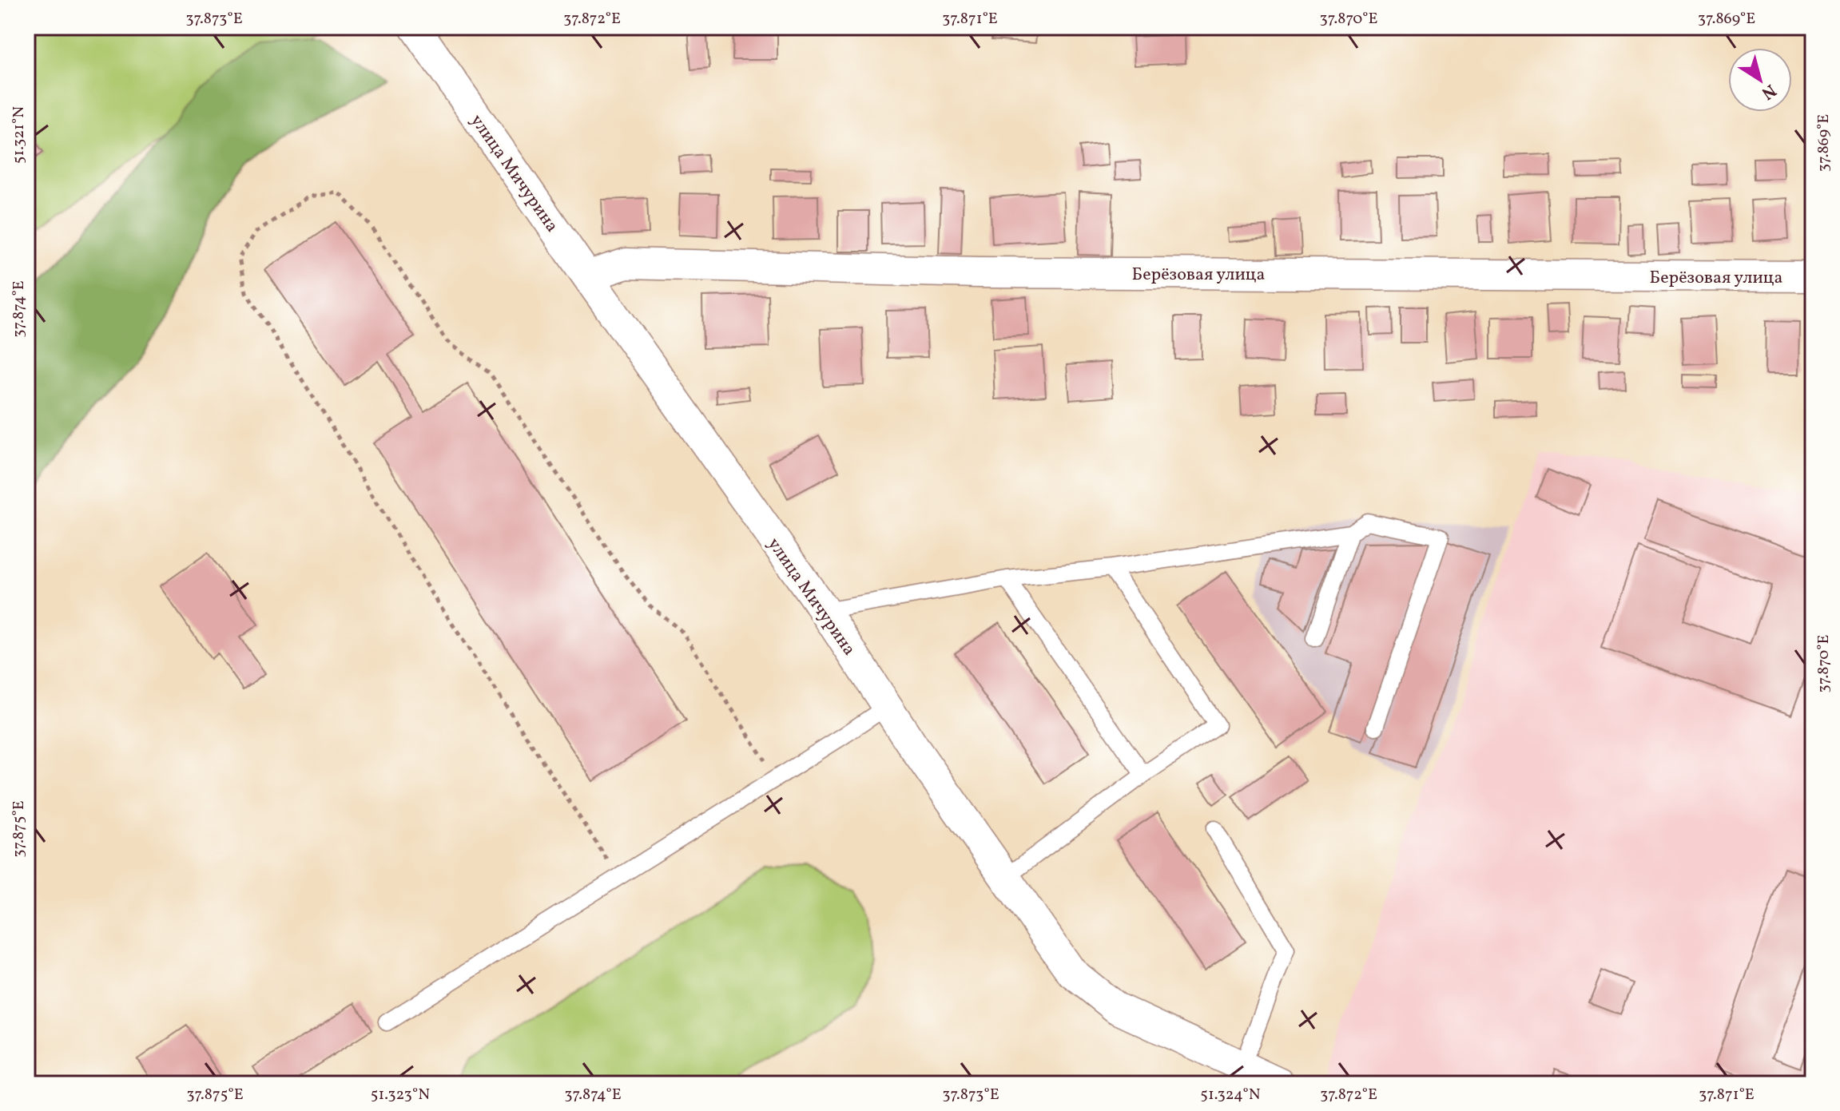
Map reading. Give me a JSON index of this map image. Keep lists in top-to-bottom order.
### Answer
{
  "streets": {
    "street": ["улица Мичурина", "Берёзовая улица"]
  },
  "crossings": [
    ["улица Мичурина", "Берёзовая улица"]
  ],
  "north": "bottom right",
  "coordinates": [
    "37.873°E",
    "37.872°E",
    "37.871°E",
    "37.870°E",
    "37.869°E",
    "51.321°N",
    "37.874°E",
    "37.875°E",
    "51.323°N",
    "51.324°N"
  ]
}
